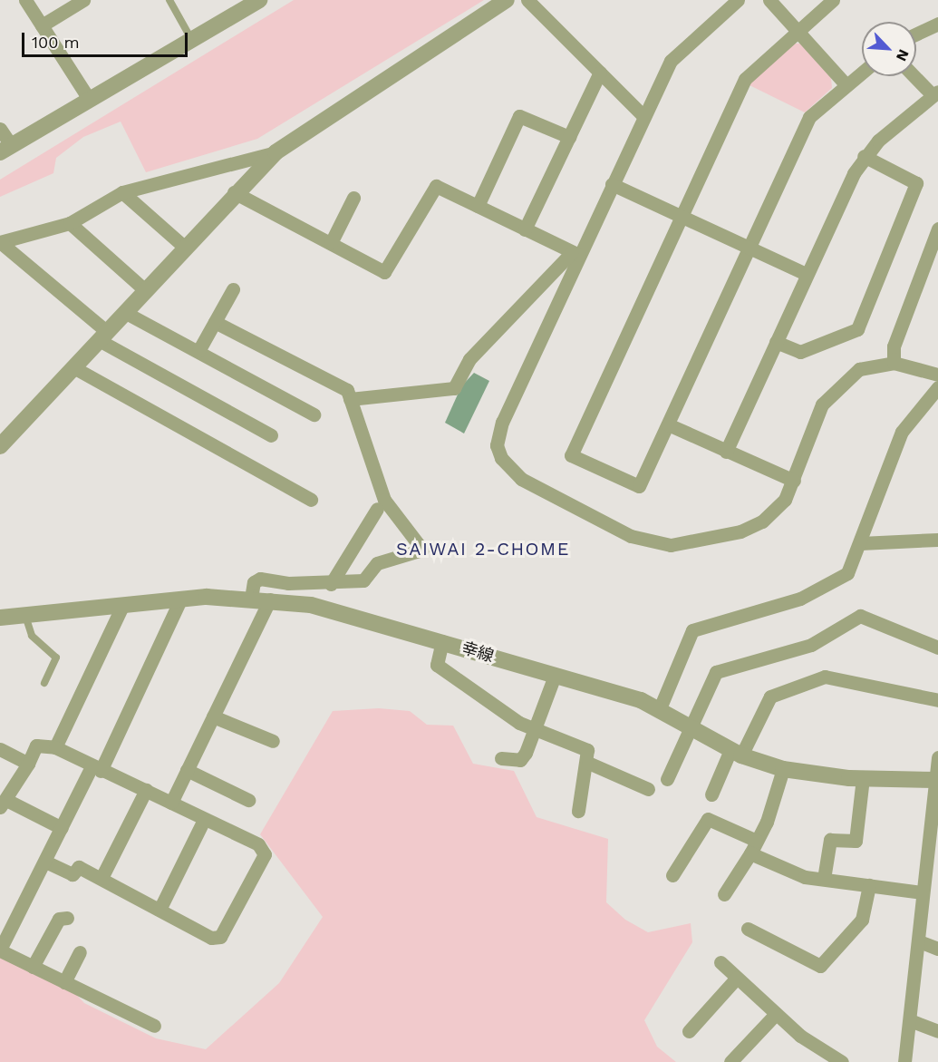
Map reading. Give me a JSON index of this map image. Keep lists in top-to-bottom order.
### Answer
{
  "streets": {
    "street": ["幸線"]
  },
  "districts": ["SAIWAI 2-CHOME"],
  "scale_bar": "100 m",
  "north": "bottom right"
}
